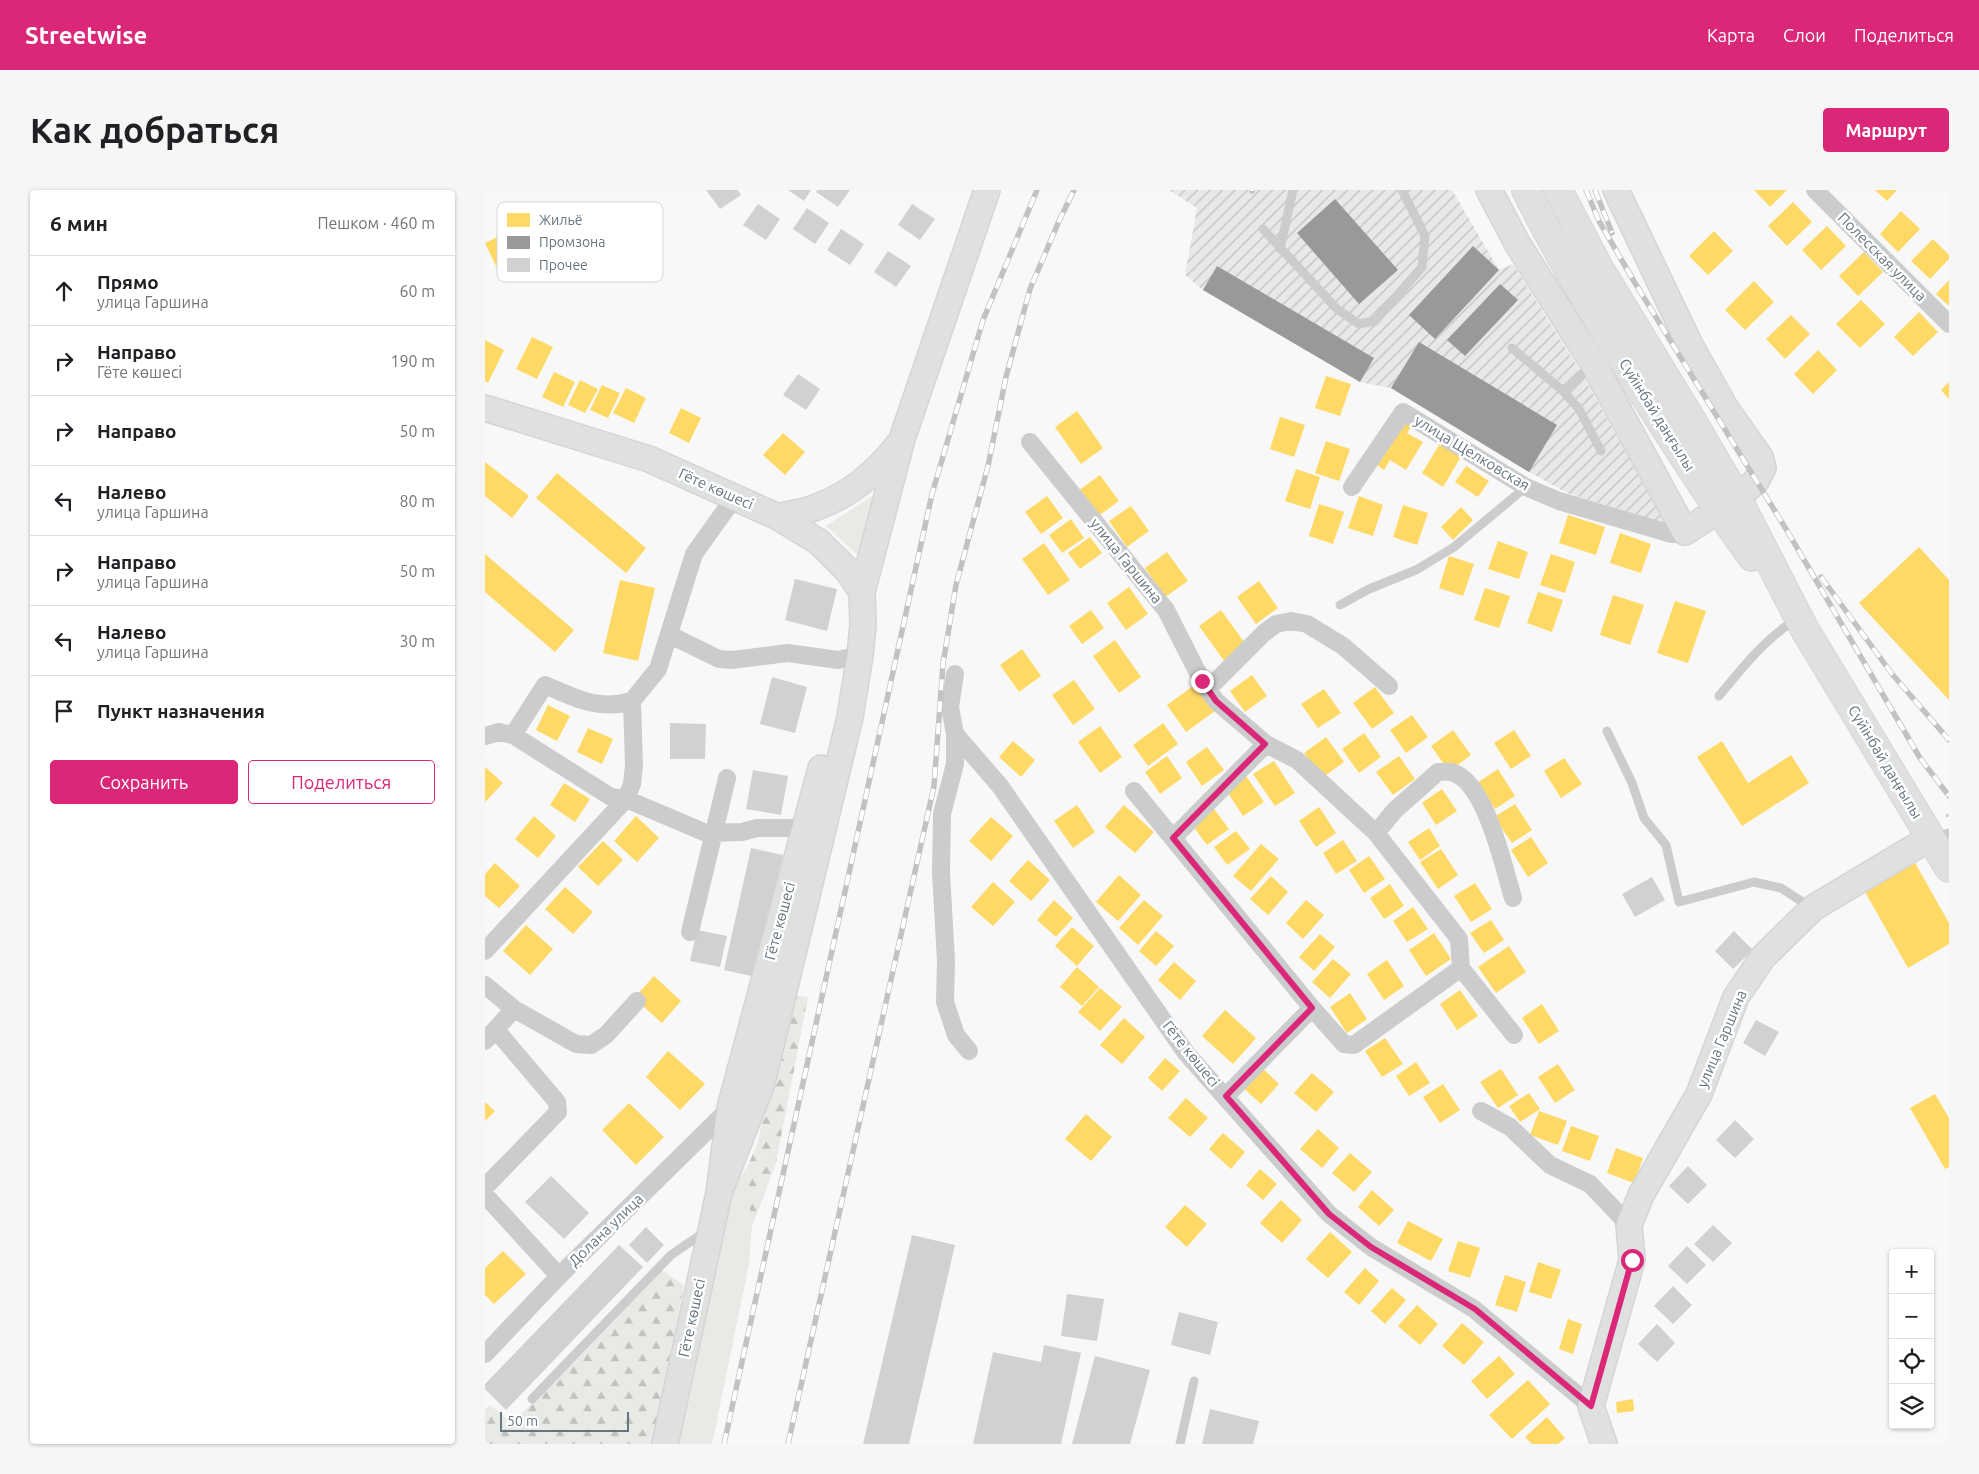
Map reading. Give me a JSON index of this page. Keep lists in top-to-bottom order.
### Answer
{
  "streets": {
    "main road": ["Сүйінбай даңғылы"],
    "street": [
      "Полесская улица",
      "улица Щелковская",
      "Гёте көшесі",
      "улица Гаршина",
      "Долана улица"
    ]
  },
  "crossings": [
    ["Сүйінбай даңғылы", "улица Гаршина"],
    ["Гёте көшесі", "улица Гаршина"],
    ["Гёте көшесі", "Долана улица"]
  ],
  "legend": ["Жильё", "Промзона", "Прочее"],
  "scale_bar": "50 m",
  "page": {
    "header": "Streetwise",
    "nav": ["Карта", "Слои", "Поделиться"],
    "buttons": [
      "Маршрут",
      ["Сохранить", "Поделиться"]
    ],
    "title": "Как добраться",
    "heading": ["6 мин", "Пешком · 460 m"],
    "list": [
      ["Прямо", "улица Гаршина", "60 m"],
      ["Направо", "Гёте көшесі", "190 m"],
      ["Направо", "50 m"],
      ["Налево", "улица Гаршина", "80 m"],
      ["Направо", "улица Гаршина", "50 m"],
      ["Налево", "улица Гаршина", "30 m"],
      "Пункт назначения"
    ],
    "map_buttons": ["+", "−"],
    "scale": "50 m"
  }
}
